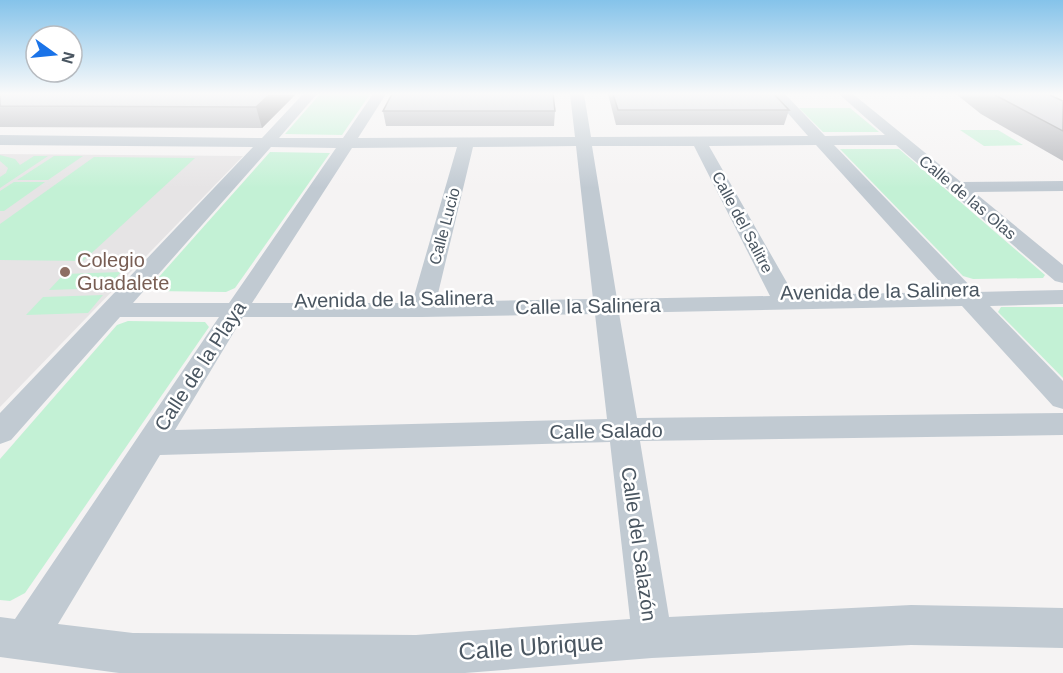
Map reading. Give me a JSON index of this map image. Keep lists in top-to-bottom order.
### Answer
{
  "streets": {
    "street": [
      "Calle de las Olas",
      "Calle del Salitre",
      "Calle Lucio",
      "Avenida de la Salinera",
      "Calle la Salinera",
      "Calle de la Playa",
      "Calle Salado",
      "Calle del Salazón",
      "Calle Ubrique"
    ]
  },
  "crossings": [
    ["Calle del Salitre", "Calle la Salinera"],
    ["Calle Lucio", "Calle la Salinera"],
    ["Avenida de la Salinera", "Calle la Salinera"],
    ["Calle la Salinera", "Calle de la Playa"],
    ["Calle la Salinera", "Calle del Salazón"],
    ["Calle de la Playa", "Calle Salado"],
    ["Calle de la Playa", "Calle Ubrique"],
    ["Calle Salado", "Calle del Salazón"],
    ["Calle del Salazón", "Calle Ubrique"]
  ],
  "places": ["Colegio Guadalete"],
  "north": "right"
}
